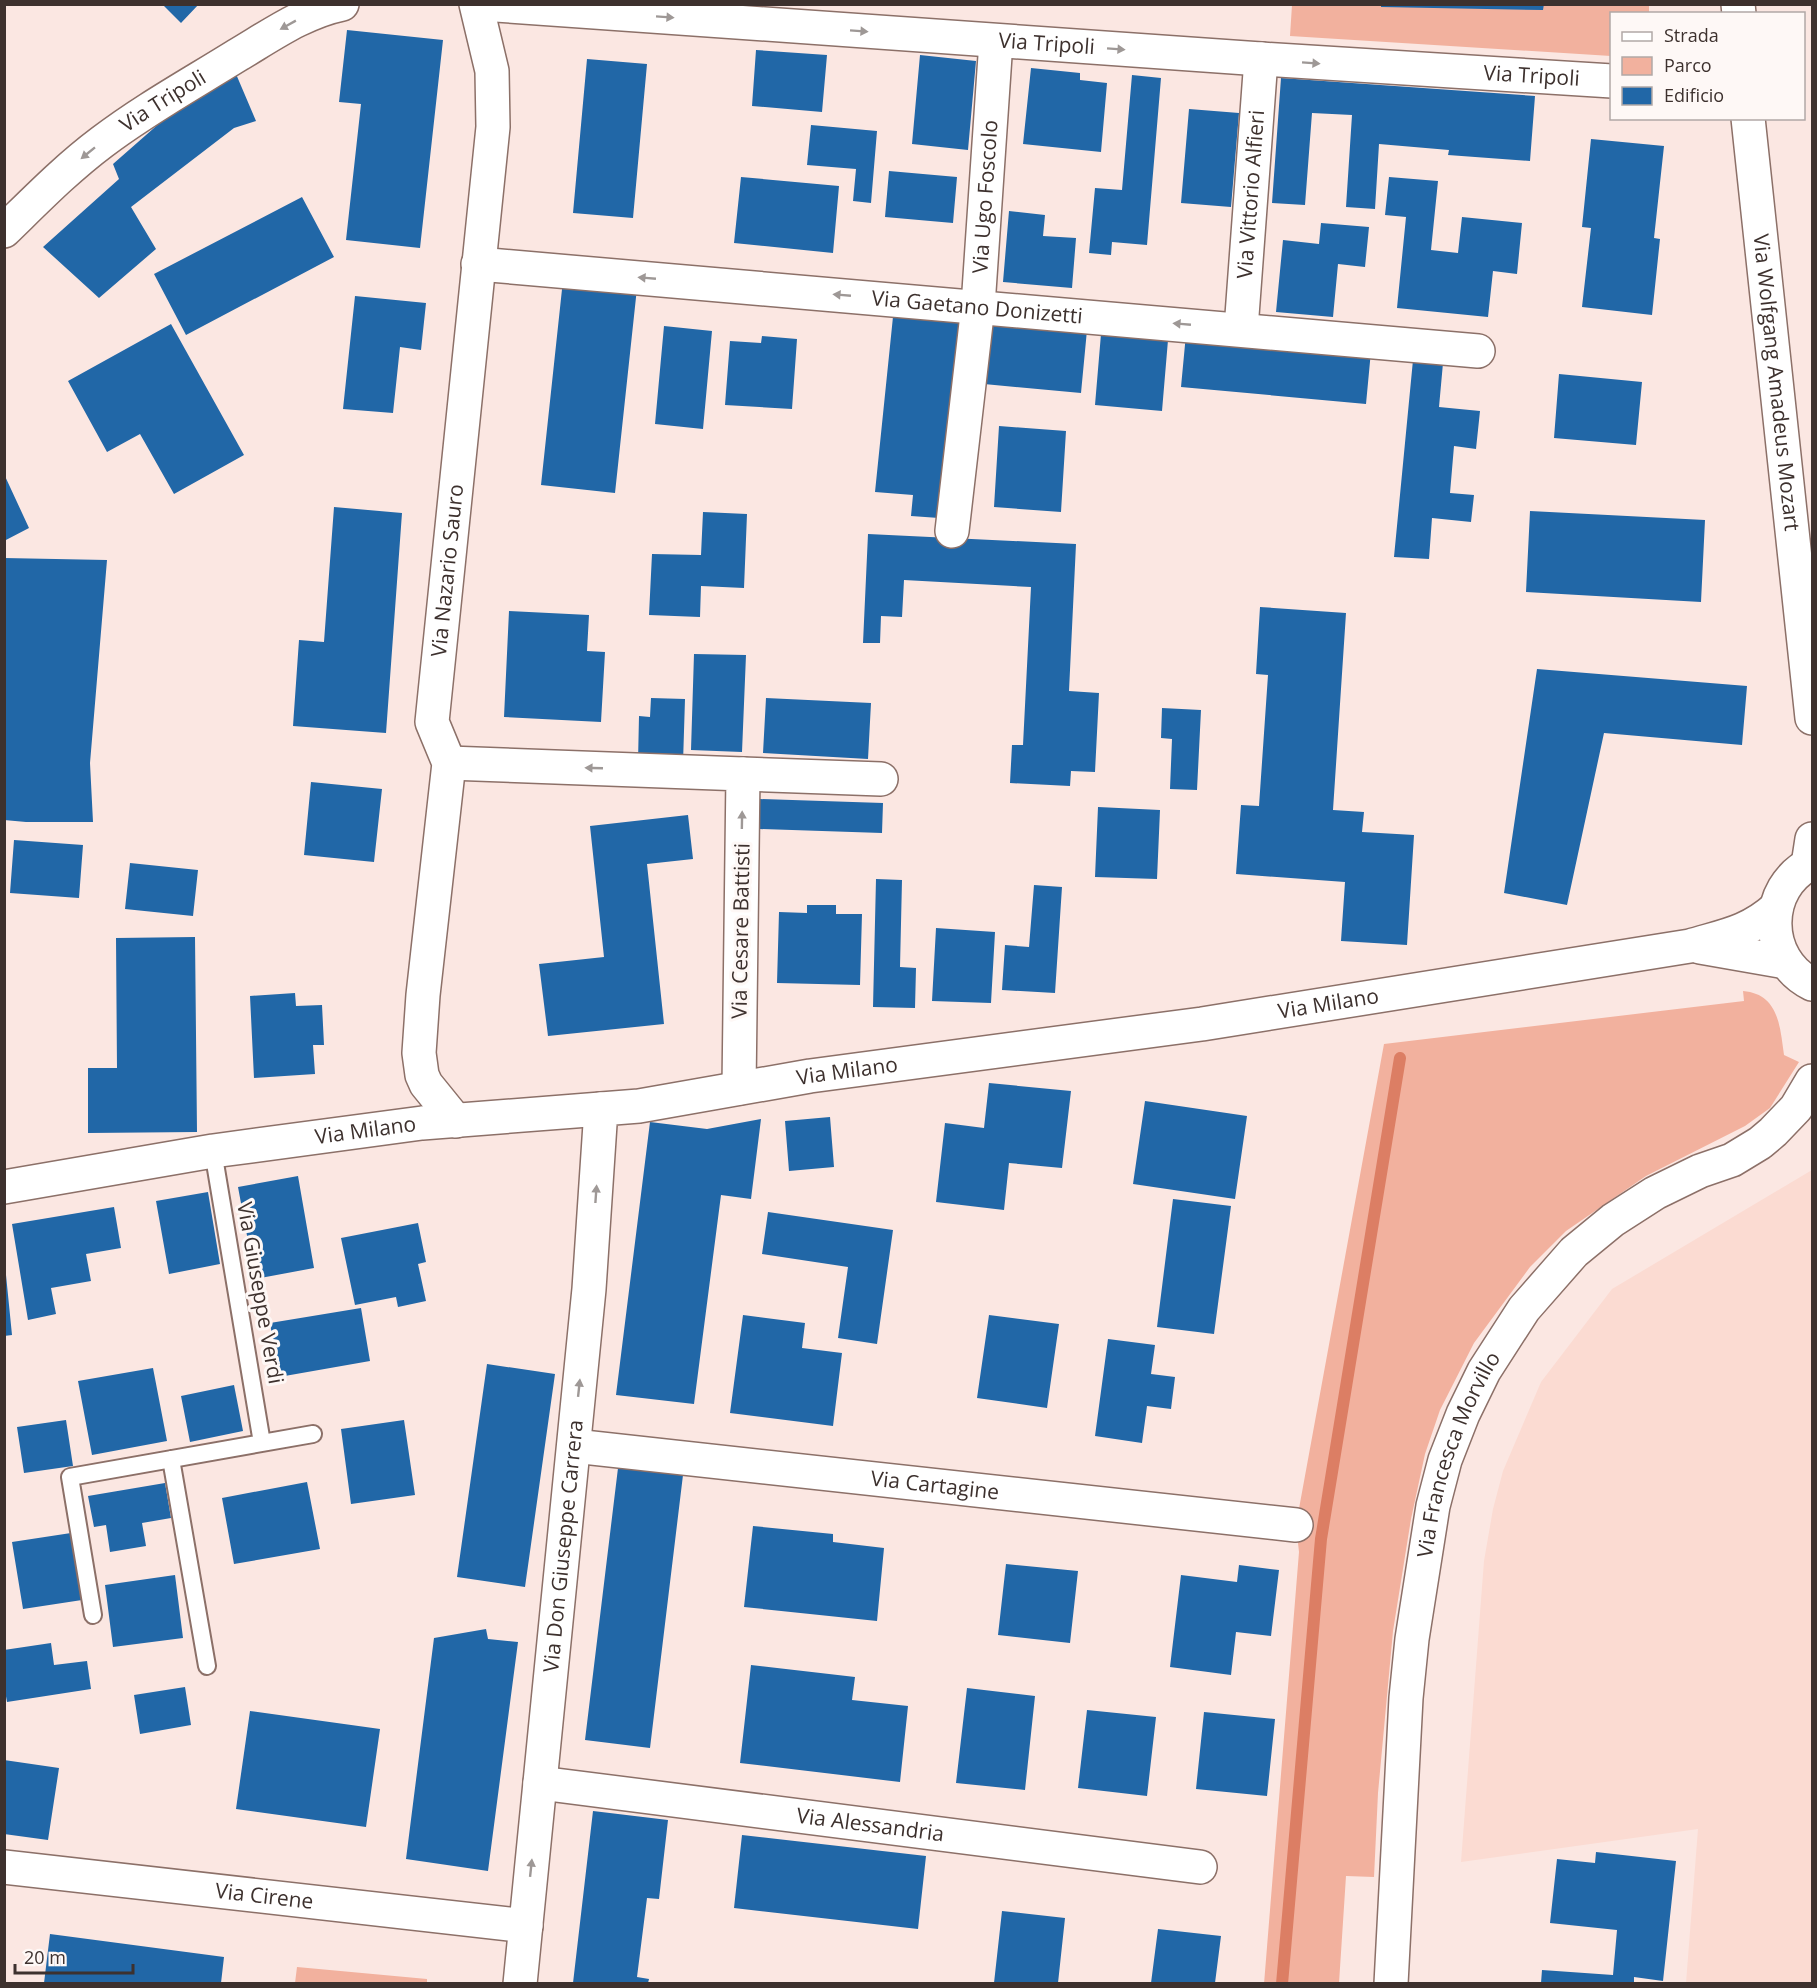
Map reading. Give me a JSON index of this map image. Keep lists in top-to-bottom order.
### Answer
{
  "streets": {
    "street": [
      "Via Tripoli",
      "Via Vittorio Alfieri",
      "Via Ugo Foscolo",
      "Via Gaetano Donizetti",
      "Via Wolfgang Amadeus Mozart",
      "Via Nazario Sauro",
      "Via Cesare Battisti",
      "Via Milano",
      "Via Francesca Morvillo",
      "Via Cartagine",
      "Via Don Giuseppe Carrera",
      "Via Alessandria",
      "Via Cirene"
    ],
    "lane": ["Via Giuseppe Verdi"]
  },
  "crossings": [
    ["Via Tripoli", "Via Vittorio Alfieri"],
    ["Via Tripoli", "Via Ugo Foscolo"],
    ["Via Tripoli", "Via Nazario Sauro"],
    ["Via Vittorio Alfieri", "Via Gaetano Donizetti"],
    ["Via Ugo Foscolo", "Via Gaetano Donizetti"],
    ["Via Gaetano Donizetti", "Via Nazario Sauro"],
    ["Via Nazario Sauro", "Via Milano"],
    ["Via Cesare Battisti", "Via Milano"],
    ["Via Milano", "Via Giuseppe Verdi"],
    ["Via Milano", "Via Don Giuseppe Carrera"],
    ["Via Cartagine", "Via Don Giuseppe Carrera"],
    ["Via Don Giuseppe Carrera", "Via Alessandria"],
    ["Via Don Giuseppe Carrera", "Via Cirene"]
  ],
  "one_way": ["Via Gaetano Donizetti", "Via Cesare Battisti", "Via Don Giuseppe Carrera"],
  "legend": ["Strada", "Parco", "Edificio"],
  "scale_bar": "20 m"
}
